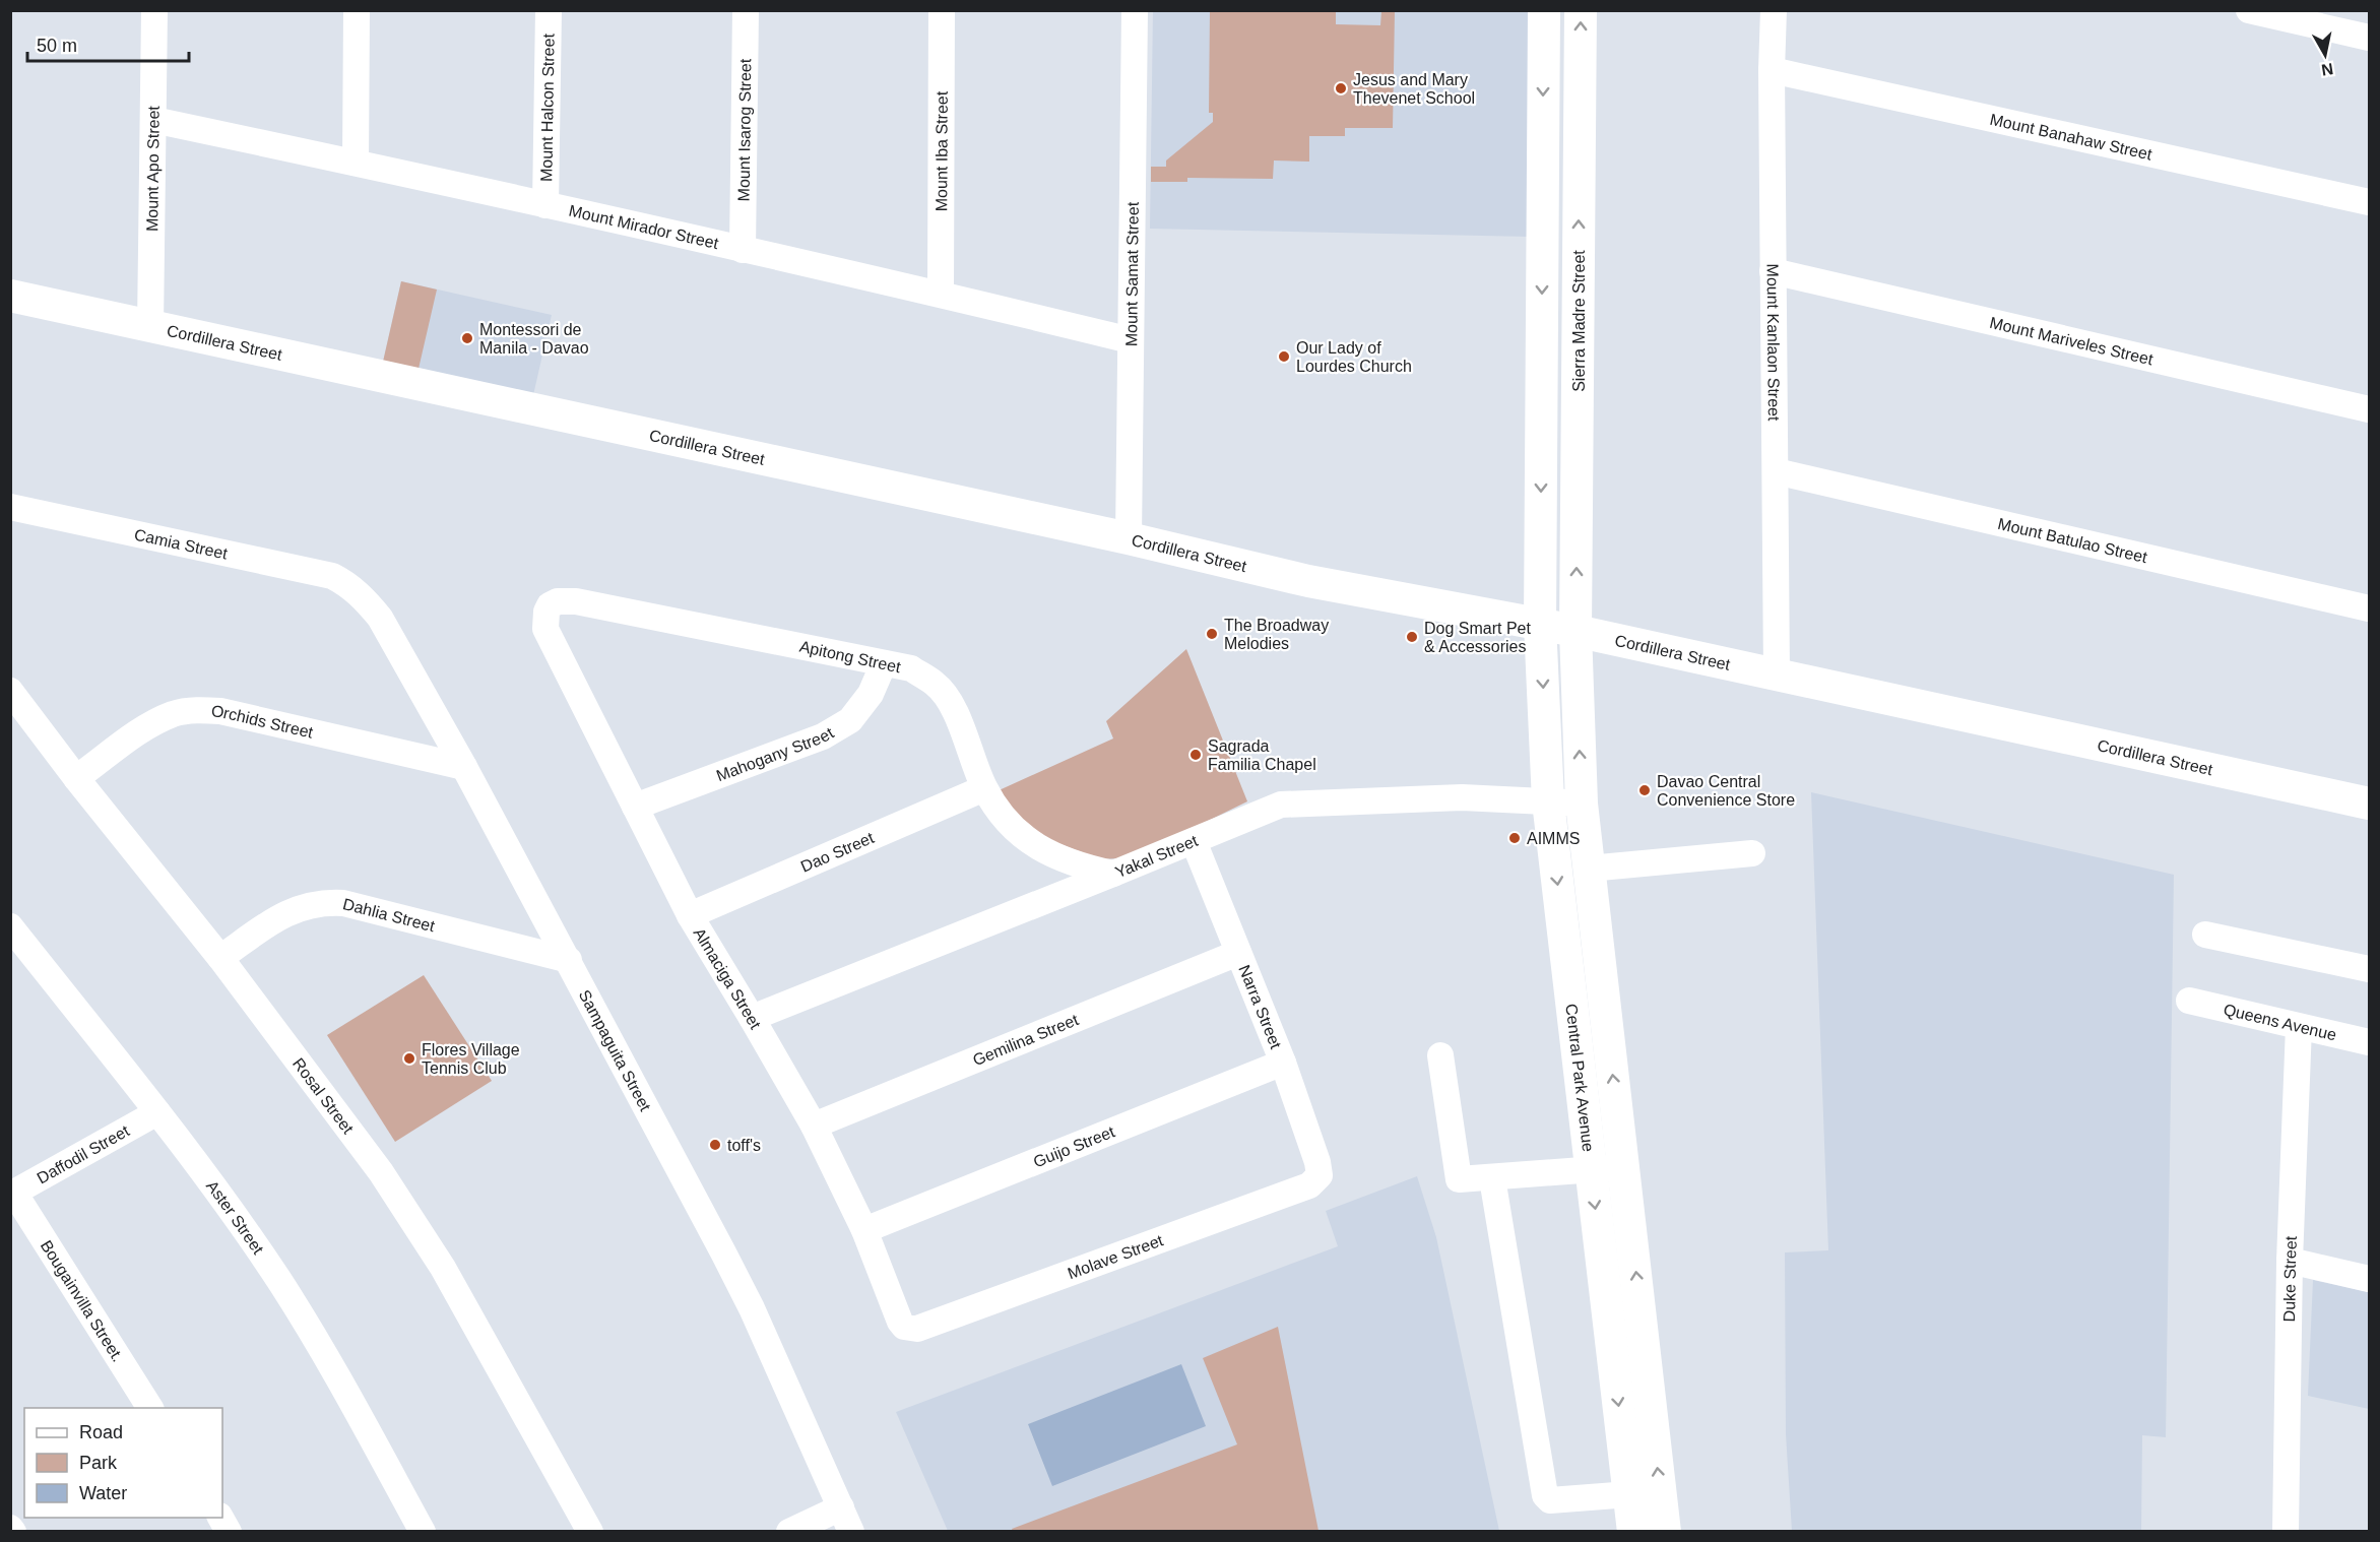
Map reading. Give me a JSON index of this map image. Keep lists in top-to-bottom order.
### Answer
{
  "streets": {
    "street": [
      "Mount Halcon Street",
      "Mount Isarog Street",
      "Mount Banahaw Street",
      "Mount Iba Street",
      "Mount Apo Street",
      "Mount Mirador Street",
      "Mount Samat Street",
      "Sierra Madre Street",
      "Mount Mariveles Street",
      "Mount Kanlaon Street",
      "Cordillera Street",
      "Mount Batulao Street",
      "Camia Street",
      "Apitong Street",
      "Orchids Street",
      "Mahogany Street",
      "Dao Street",
      "Yakal Street",
      "Dahlia Street",
      "Almaciga Street",
      "Narra Street",
      "Queens Avenue",
      "Gemilina Street",
      "Sampaguita Street",
      "Central Park Avenue",
      "Rosal Street",
      "Guijo Street",
      "Daffodil Street",
      "Aster Street",
      "Molave Street",
      "Duke Street",
      "Bougainvilla Street."
    ]
  },
  "crossings": [
    ["Mount Halcon Street", "Mount Mirador Street"],
    ["Mount Isarog Street", "Mount Mirador Street"],
    ["Mount Banahaw Street", "Mount Kanlaon Street"],
    ["Mount Iba Street", "Mount Mirador Street"],
    ["Mount Apo Street", "Mount Mirador Street"],
    ["Mount Apo Street", "Cordillera Street"],
    ["Mount Mirador Street", "Mount Samat Street"],
    ["Mount Samat Street", "Cordillera Street"],
    ["Sierra Madre Street", "Cordillera Street"],
    ["Sierra Madre Street", "Central Park Avenue"],
    ["Mount Mariveles Street", "Mount Kanlaon Street"],
    ["Mount Kanlaon Street", "Cordillera Street"],
    ["Mount Kanlaon Street", "Mount Batulao Street"],
    ["Cordillera Street", "Central Park Avenue"],
    ["Camia Street", "Sampaguita Street"],
    ["Apitong Street", "Mahogany Street"],
    ["Apitong Street", "Dao Street"],
    ["Apitong Street", "Yakal Street"],
    ["Apitong Street", "Almaciga Street"],
    ["Orchids Street", "Sampaguita Street"],
    ["Orchids Street", "Rosal Street"],
    ["Mahogany Street", "Almaciga Street"],
    ["Dao Street", "Almaciga Street"],
    ["Yakal Street", "Almaciga Street"],
    ["Yakal Street", "Narra Street"],
    ["Yakal Street", "Central Park Avenue"],
    ["Dahlia Street", "Sampaguita Street"],
    ["Dahlia Street", "Rosal Street"],
    ["Almaciga Street", "Gemilina Street"],
    ["Almaciga Street", "Guijo Street"],
    ["Almaciga Street", "Molave Street"],
    ["Narra Street", "Gemilina Street"],
    ["Narra Street", "Guijo Street"],
    ["Narra Street", "Molave Street"],
    ["Queens Avenue", "Duke Street"],
    ["Daffodil Street", "Aster Street"],
    ["Daffodil Street", "Bougainvilla Street."]
  ],
  "places": [
    "Jesus and Mary Thevenet School",
    "Montessori de Manila - Davao",
    "Our Lady of Lourdes Church",
    "The Broadway Melodies",
    "Dog Smart Pet & Accessories",
    "Sagrada Familia Chapel",
    "Davao Central Convenience Store",
    "AIMMS",
    "Flores Village Tennis Club",
    "toff's"
  ],
  "legend": ["Road", "Park", "Water"],
  "scale_bar": "50 m",
  "north": "bottom"
}
